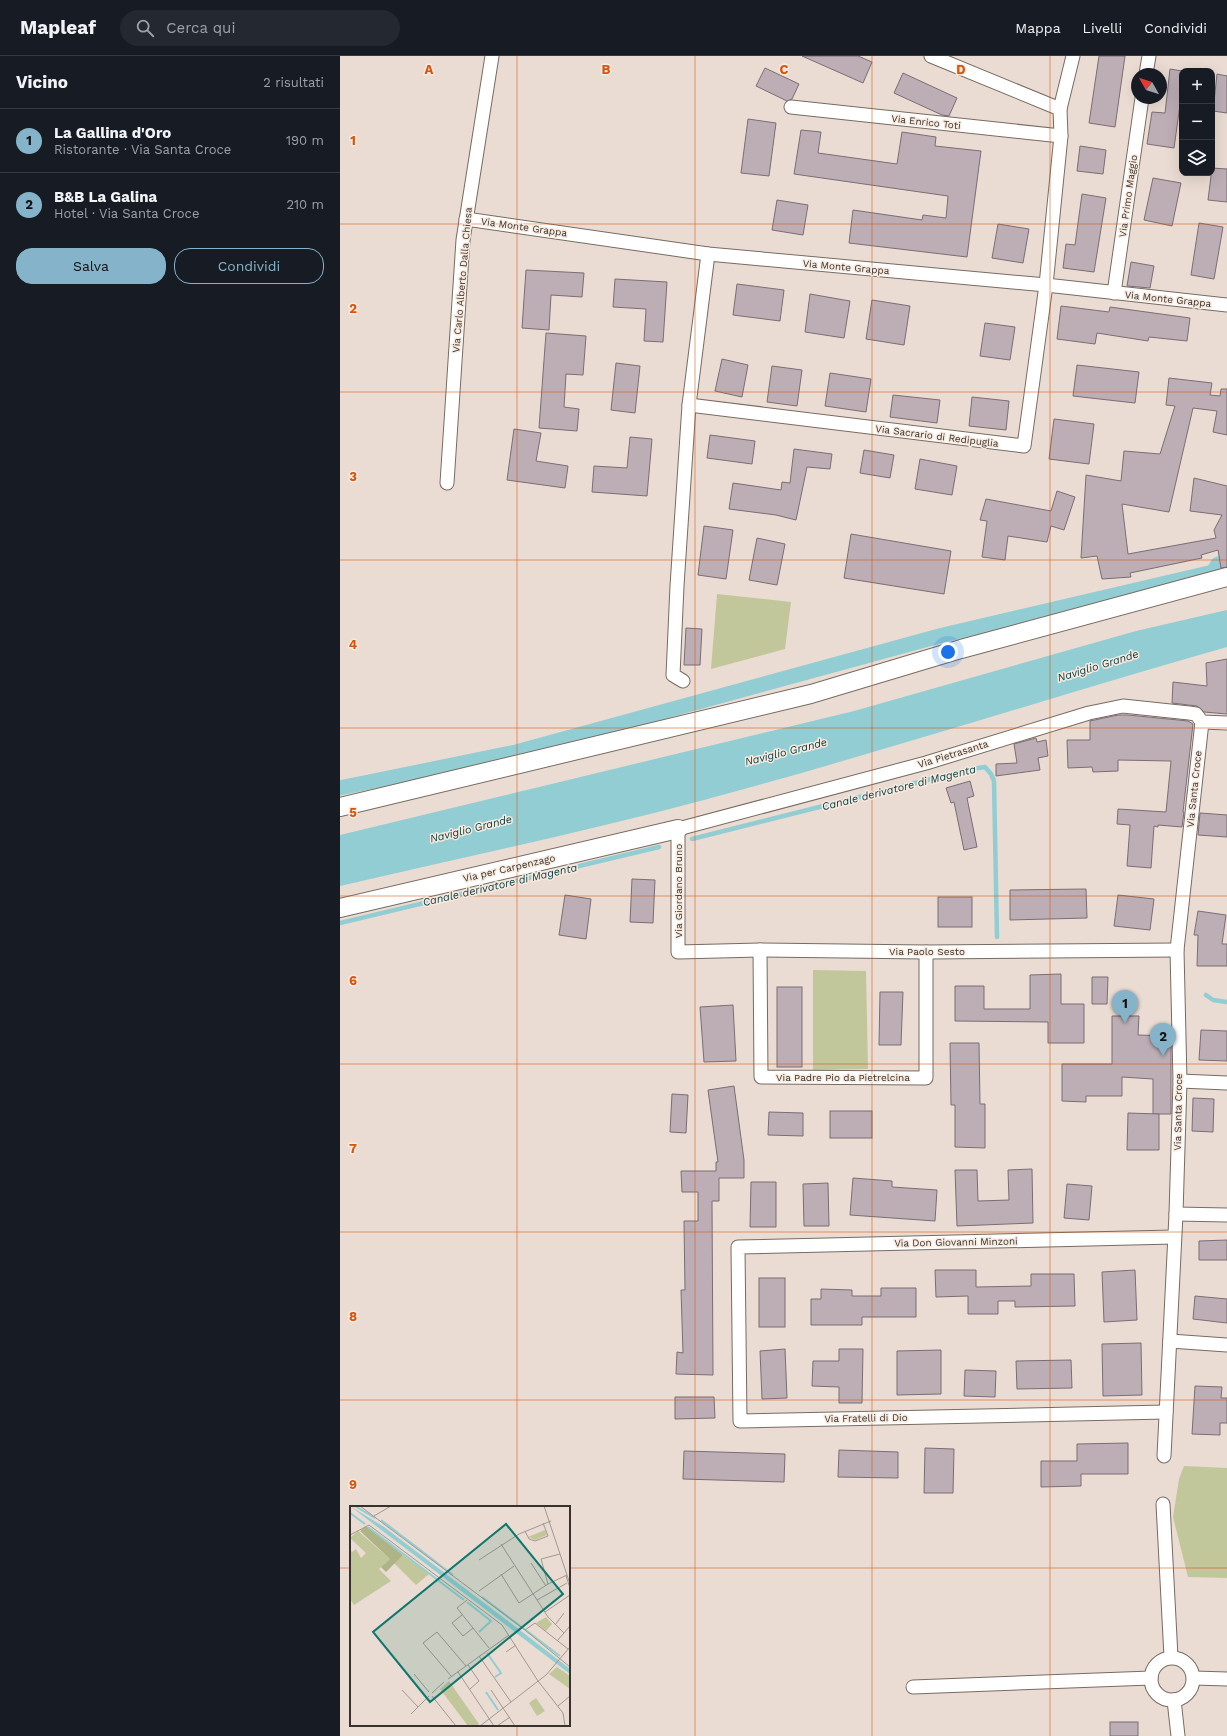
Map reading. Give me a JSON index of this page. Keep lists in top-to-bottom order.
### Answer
{
  "streets": {
    "street": [
      "Via Enrico Toti",
      "Via Primo Maggio",
      "Via Monte Grappa",
      "Via Carlo Alberto Dalla Chiesa",
      "Via Sacrario di Redipuglia",
      "Via Pietrasanta",
      "Via Santa Croce",
      "Via per Carpenzago",
      "Via Giordano Bruno",
      "Via Paolo Sesto",
      "Via Padre Pio da Pietrelcina",
      "Via Don Giovanni Minzoni",
      "Via Fratelli di Dio"
    ]
  },
  "crossings": [
    ["Via Primo Maggio", "Via Monte Grappa"],
    ["Via Monte Grappa", "Via Carlo Alberto Dalla Chiesa"],
    ["Via Monte Grappa", "Via Sacrario di Redipuglia"],
    ["Via Pietrasanta", "Via Santa Croce"],
    ["Via Pietrasanta", "Via per Carpenzago"],
    ["Via Pietrasanta", "Via Giordano Bruno"],
    ["Via Santa Croce", "Via Paolo Sesto"],
    ["Via Santa Croce", "Via Don Giovanni Minzoni"],
    ["Via Santa Croce", "Via Fratelli di Dio"],
    ["Via per Carpenzago", "Via Giordano Bruno"],
    ["Via Giordano Bruno", "Via Paolo Sesto"],
    ["Via Paolo Sesto", "Via Padre Pio da Pietrelcina"],
    ["Via Don Giovanni Minzoni", "Via Fratelli di Dio"]
  ],
  "water": ["Naviglio Grande", "Canale derivatore di Magenta"],
  "north": "top left",
  "page": {
    "header": "Mapleaf",
    "search": "Cerca qui",
    "nav": ["Mappa", "Livelli", "Condividi"],
    "heading": ["Vicino", "2 risultati"],
    "map_buttons": ["+", "−"],
    "list": [
      {
        "mark": "1",
        "name": "La Gallina d'Oro",
        "note": "Ristorante · Via Santa Croce",
        "value": "190 m"
      },
      {
        "mark": "2",
        "name": "B&B La Galina",
        "note": "Hotel · Via Santa Croce",
        "value": "210 m"
      }
    ],
    "buttons": ["Salva", "Condividi"],
    "pins": ["1", "2"]
  },
  "grid": {
    "columns": [
      "A",
      "B",
      "C",
      "D"
    ],
    "rows": [
      "1",
      "2",
      "3",
      "4",
      "5",
      "6",
      "7",
      "8",
      "9"
    ]
  }
}
